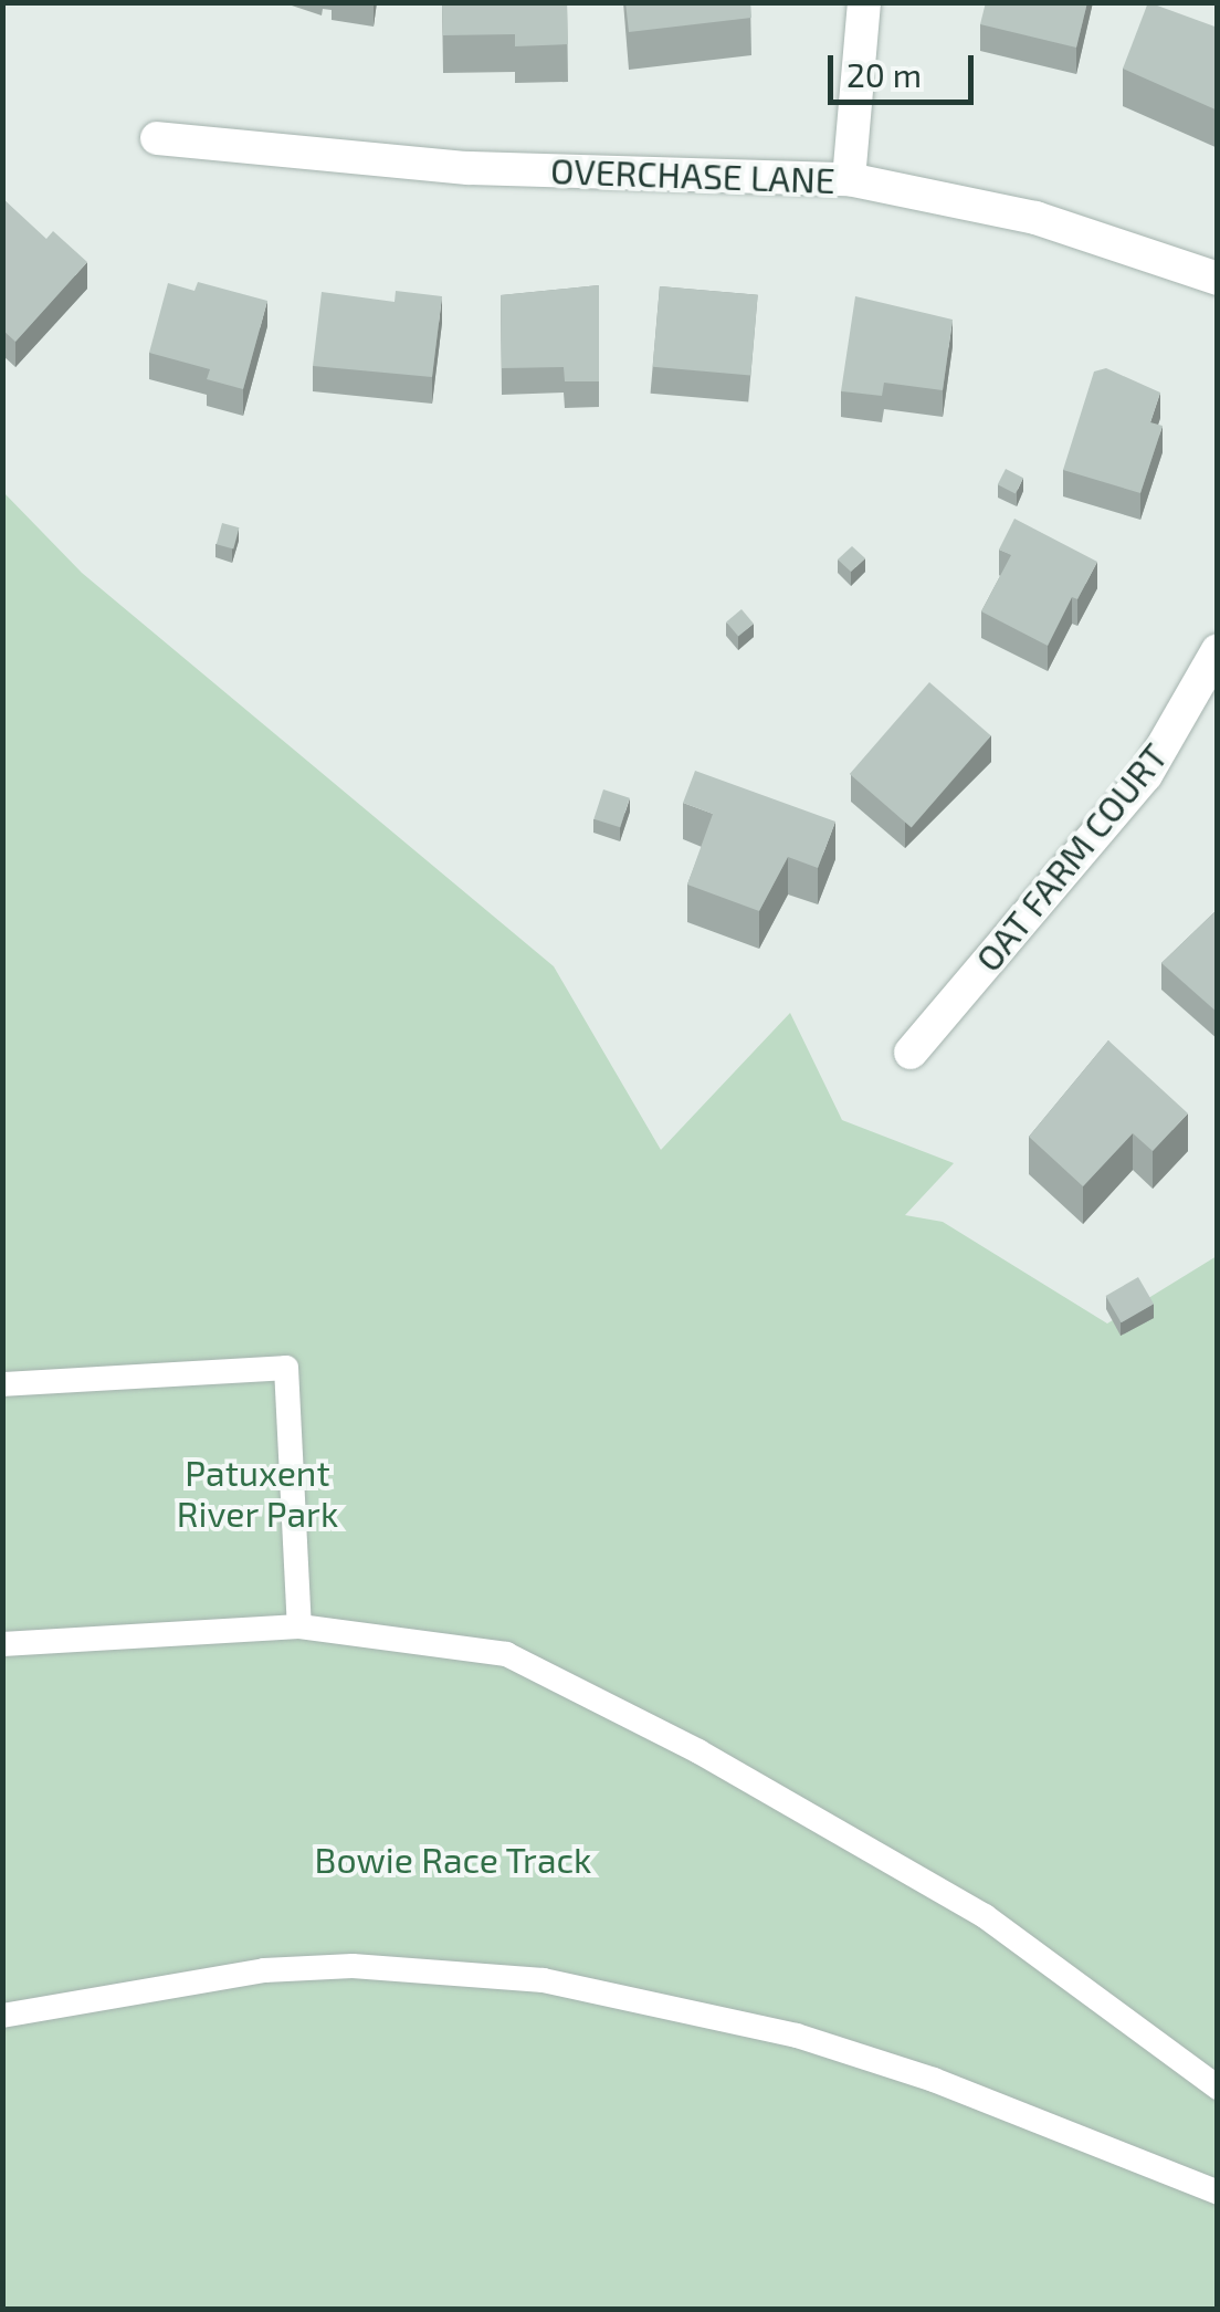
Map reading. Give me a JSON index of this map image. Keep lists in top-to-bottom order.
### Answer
{
  "streets": {
    "street": ["OVERCHASE LANE", "OAT FARM COURT"]
  },
  "parks": ["Patuxent River Park", "Bowie Race Track"],
  "scale_bar": "20 m"
}
